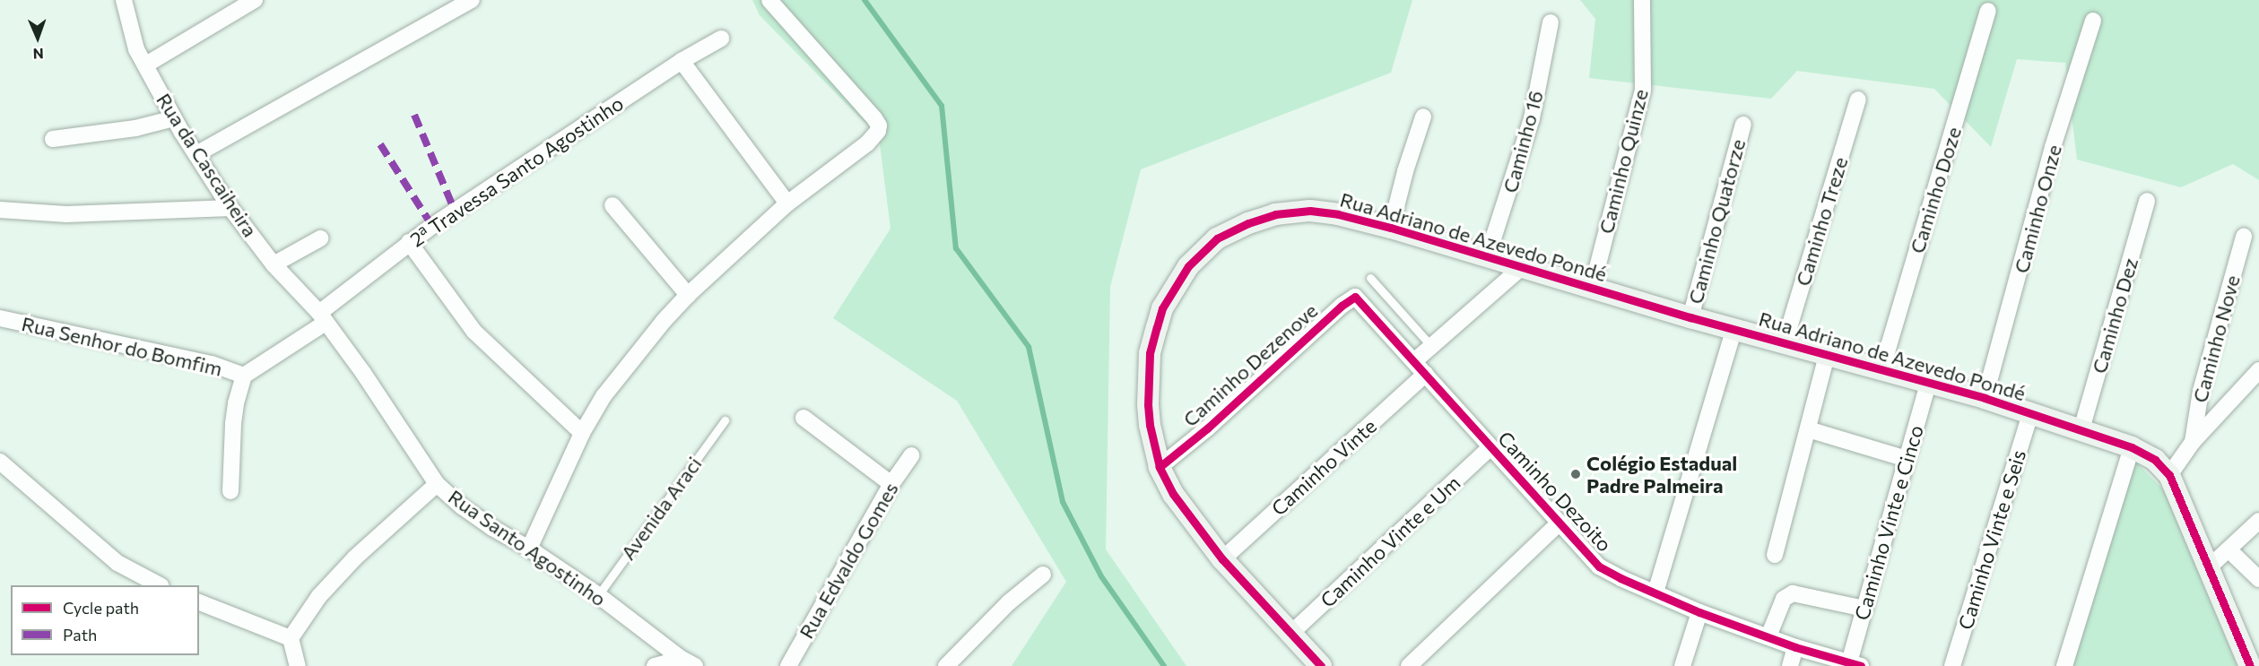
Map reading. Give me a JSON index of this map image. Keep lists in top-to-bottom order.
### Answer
{
  "streets": {
    "street": [
      "Caminho 16",
      "Caminho Quinze",
      "Rua da Cascaiheira",
      "2ª Travessa Santo Agostinho",
      "Caminho Doze",
      "Caminho Onze",
      "Caminho Quatorze",
      "Caminho Treze",
      "Rua Adriano de Azevedo Pondé",
      "Caminho Dez",
      "Caminho Nove",
      "Rua Senhor do Bomfim",
      "Caminho Dezenove",
      "Caminho Vinte",
      "Caminho Dezoito",
      "Caminho Vinte e Cinco",
      "Caminho Vinte e Seis",
      "Caminho Vinte e Um",
      "Rua Santo Agostinho",
      "Rua Edvaldo Gomes"
    ],
    "lane": ["Avenida Araci"]
  },
  "crossings": [
    ["Caminho 16", "Rua Adriano de Azevedo Pondé"],
    ["Caminho Quinze", "Rua Adriano de Azevedo Pondé"],
    ["Rua da Cascaiheira", "2ª Travessa Santo Agostinho"],
    ["Rua da Cascaiheira", "Rua Senhor do Bomfim"],
    ["Rua da Cascaiheira", "Rua Santo Agostinho"],
    ["2ª Travessa Santo Agostinho", "Rua Senhor do Bomfim"],
    ["2ª Travessa Santo Agostinho", "Rua Santo Agostinho"],
    ["Caminho Doze", "Rua Adriano de Azevedo Pondé"],
    ["Caminho Onze", "Rua Adriano de Azevedo Pondé"],
    ["Caminho Quatorze", "Rua Adriano de Azevedo Pondé"],
    ["Caminho Treze", "Rua Adriano de Azevedo Pondé"],
    ["Rua Adriano de Azevedo Pondé", "Caminho Dez"],
    ["Rua Adriano de Azevedo Pondé", "Caminho Dezenove"],
    ["Rua Adriano de Azevedo Pondé", "Caminho Vinte"],
    ["Rua Adriano de Azevedo Pondé", "Caminho Vinte e Cinco"],
    ["Rua Adriano de Azevedo Pondé", "Caminho Vinte e Seis"],
    ["Rua Adriano de Azevedo Pondé", "Caminho Vinte e Um"],
    ["Rua Senhor do Bomfim", "Rua Santo Agostinho"],
    ["Caminho Dezenove", "Caminho Dezoito"],
    ["Caminho Vinte", "Caminho Dezoito"],
    ["Caminho Dezoito", "Caminho Vinte e Cinco"],
    ["Caminho Dezoito", "Caminho Vinte e Um"],
    ["Avenida Araci", "Rua Santo Agostinho"]
  ],
  "places": ["Colégio Estadual Padre Palmeira"],
  "legend": ["Cycle path", "Path"],
  "north": "bottom"
}
